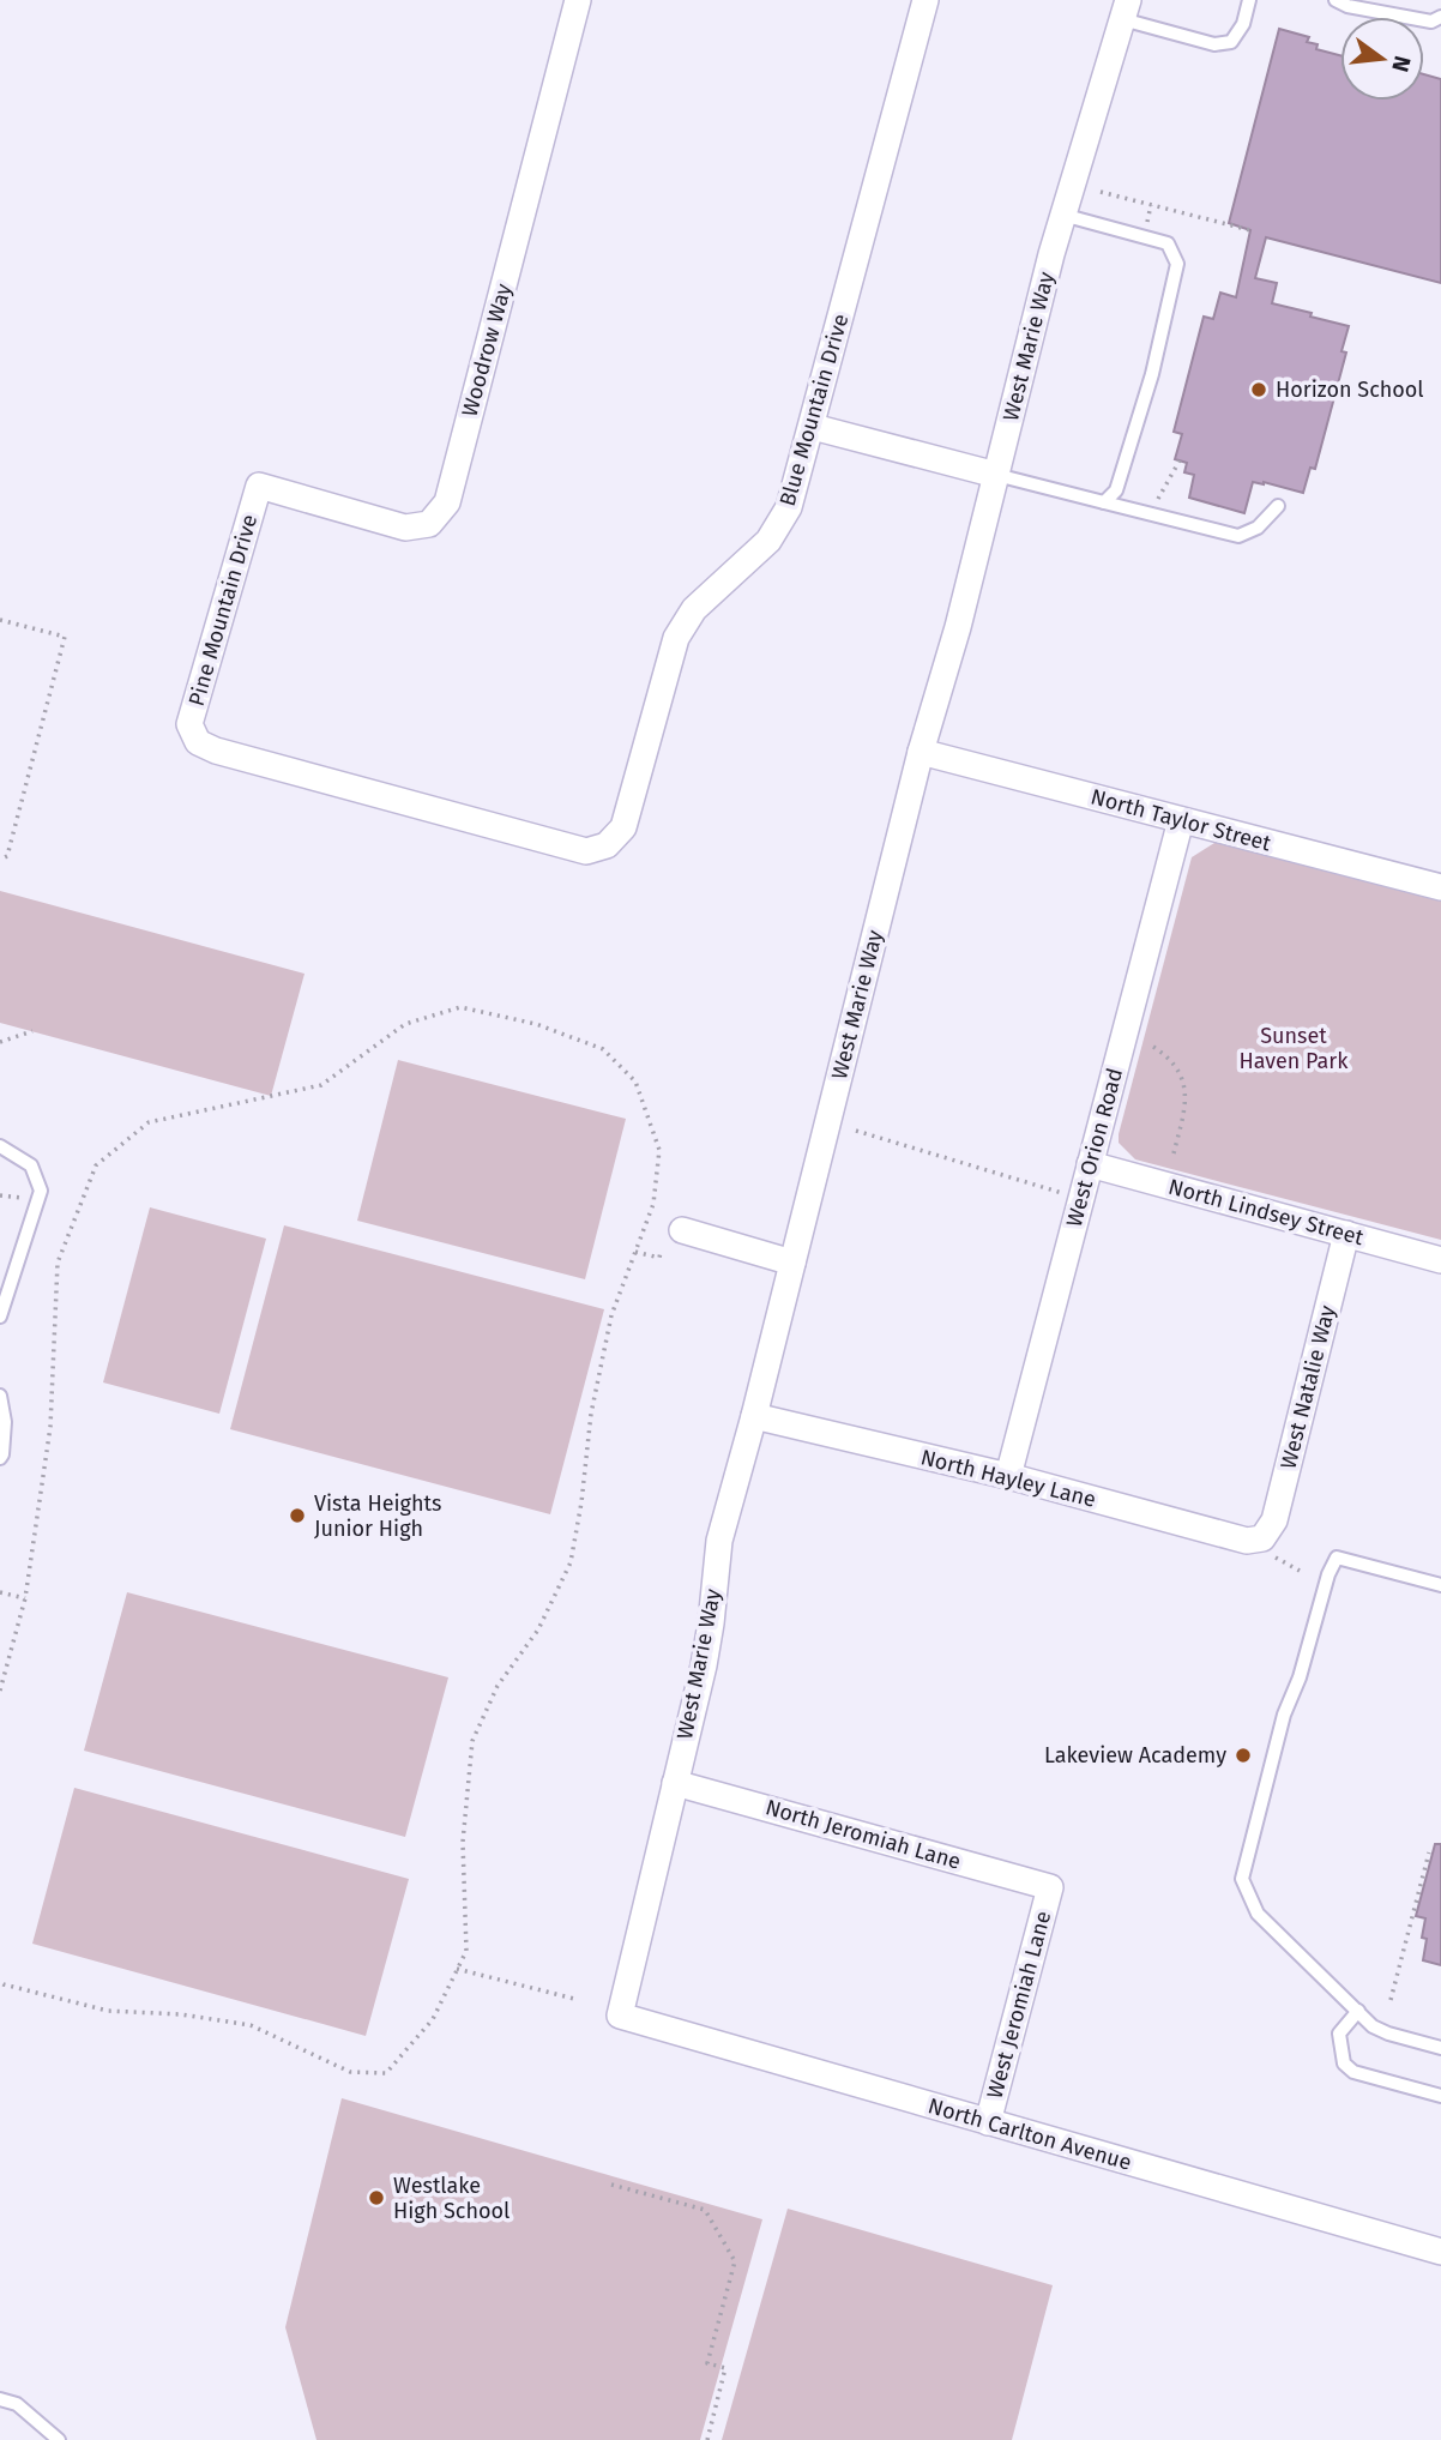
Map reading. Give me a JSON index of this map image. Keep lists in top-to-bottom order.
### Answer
{
  "streets": {
    "street": [
      "West Marie Way",
      "Woodrow Way",
      "Blue Mountain Drive",
      "Pine Mountain Drive",
      "North Taylor Street",
      "West Orion Road",
      "North Lindsey Street",
      "West Natalie Way",
      "North Hayley Lane",
      "North Jeromiah Lane",
      "West Jeromiah Lane",
      "North Carlton Avenue"
    ]
  },
  "crossings": [
    ["West Marie Way", "North Taylor Street"],
    ["West Marie Way", "North Hayley Lane"],
    ["West Marie Way", "North Jeromiah Lane"],
    ["West Marie Way", "North Carlton Avenue"],
    ["Woodrow Way", "Pine Mountain Drive"],
    ["Blue Mountain Drive", "Pine Mountain Drive"],
    ["North Taylor Street", "West Orion Road"],
    ["West Orion Road", "North Lindsey Street"],
    ["West Orion Road", "North Hayley Lane"],
    ["North Lindsey Street", "West Natalie Way"],
    ["West Natalie Way", "North Hayley Lane"],
    ["North Jeromiah Lane", "West Jeromiah Lane"],
    ["West Jeromiah Lane", "North Carlton Avenue"]
  ],
  "parks": ["Sunset Haven Park"],
  "places": [
    "Horizon School",
    "Vista Heights Junior High",
    "Lakeview Academy",
    "Westlake High School"
  ],
  "north": "right"
}
